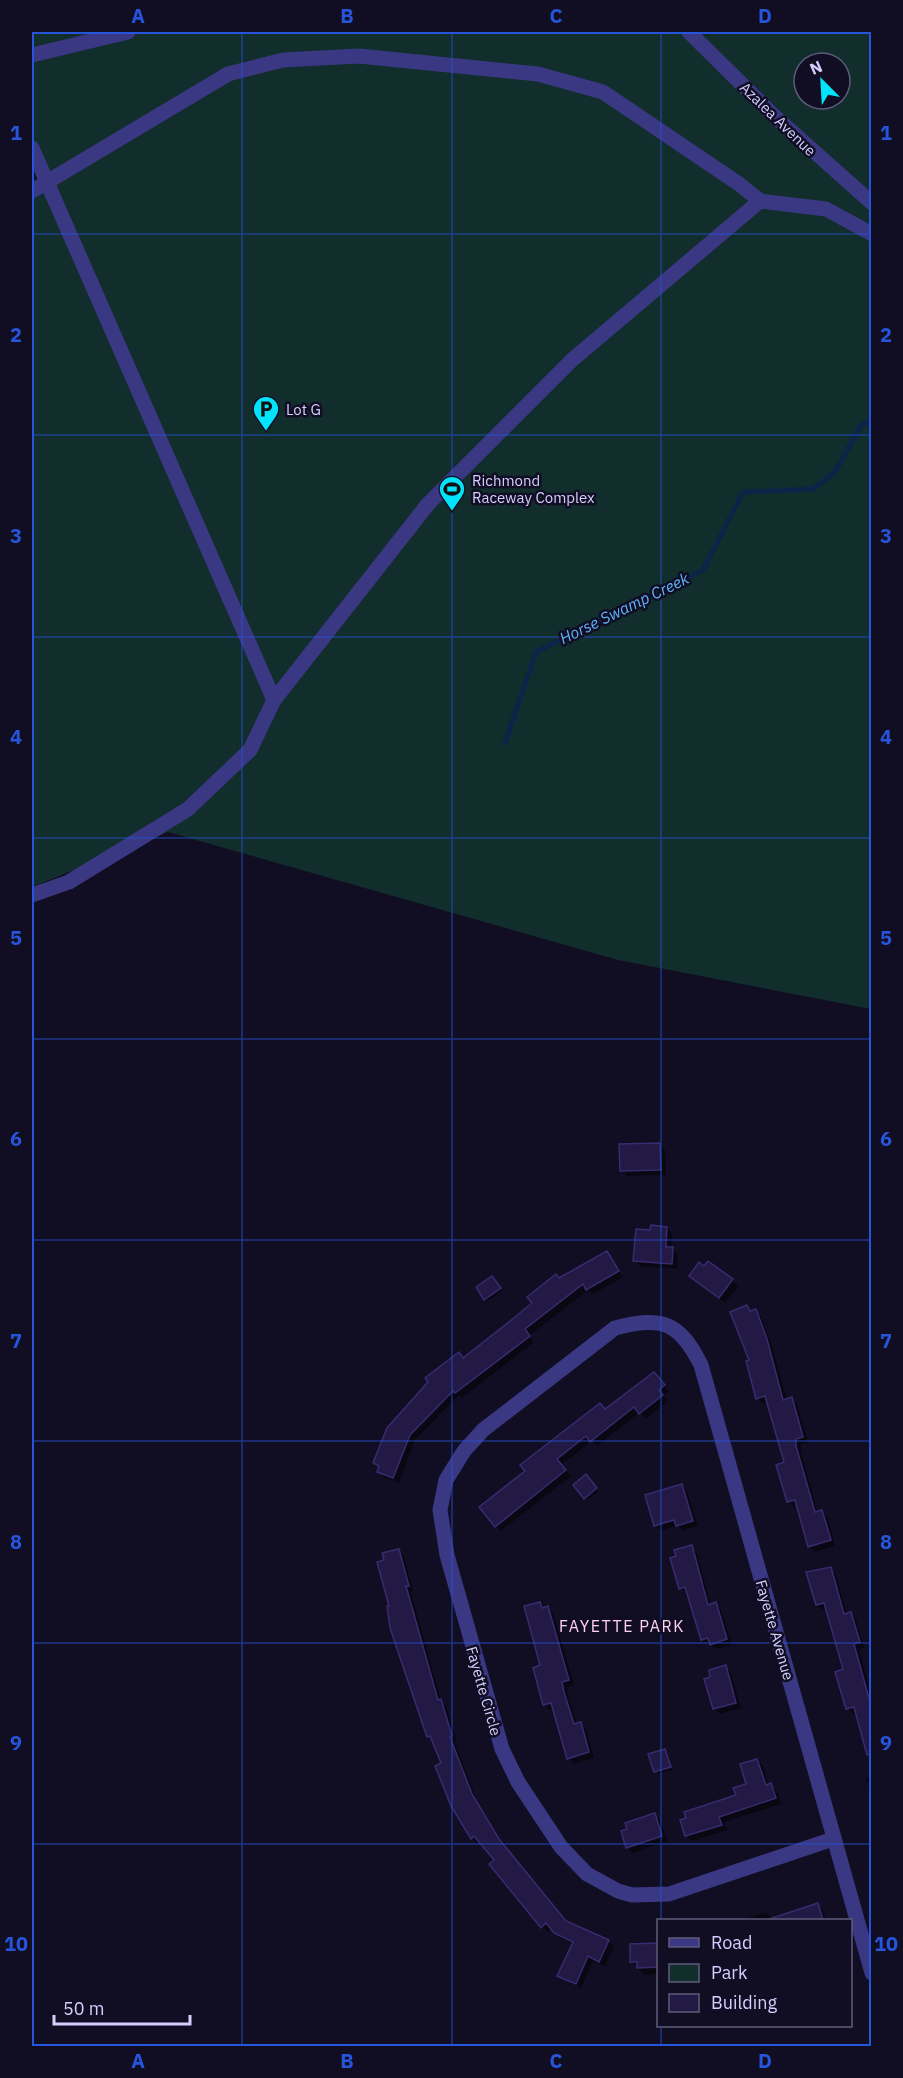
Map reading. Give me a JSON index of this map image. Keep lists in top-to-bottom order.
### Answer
{
  "streets": {
    "street": ["Azalea Avenue", "Fayette Avenue", "Fayette Circle"]
  },
  "crossings": [
    ["Fayette Avenue", "Fayette Circle"]
  ],
  "districts": ["FAYETTE PARK"],
  "water": ["Horse Swamp Creek"],
  "places": {
    "parking": ["Lot G"],
    "sports": ["Richmond Raceway Complex"]
  },
  "legend": ["Road", "Park", "Building"],
  "scale_bar": "50 m",
  "north": "top left",
  "grid": {
    "columns": [
      "A",
      "B",
      "C",
      "D"
    ],
    "rows": [
      "1",
      "2",
      "3",
      "4",
      "5",
      "6",
      "7",
      "8",
      "9",
      "10"
    ]
  }
}
